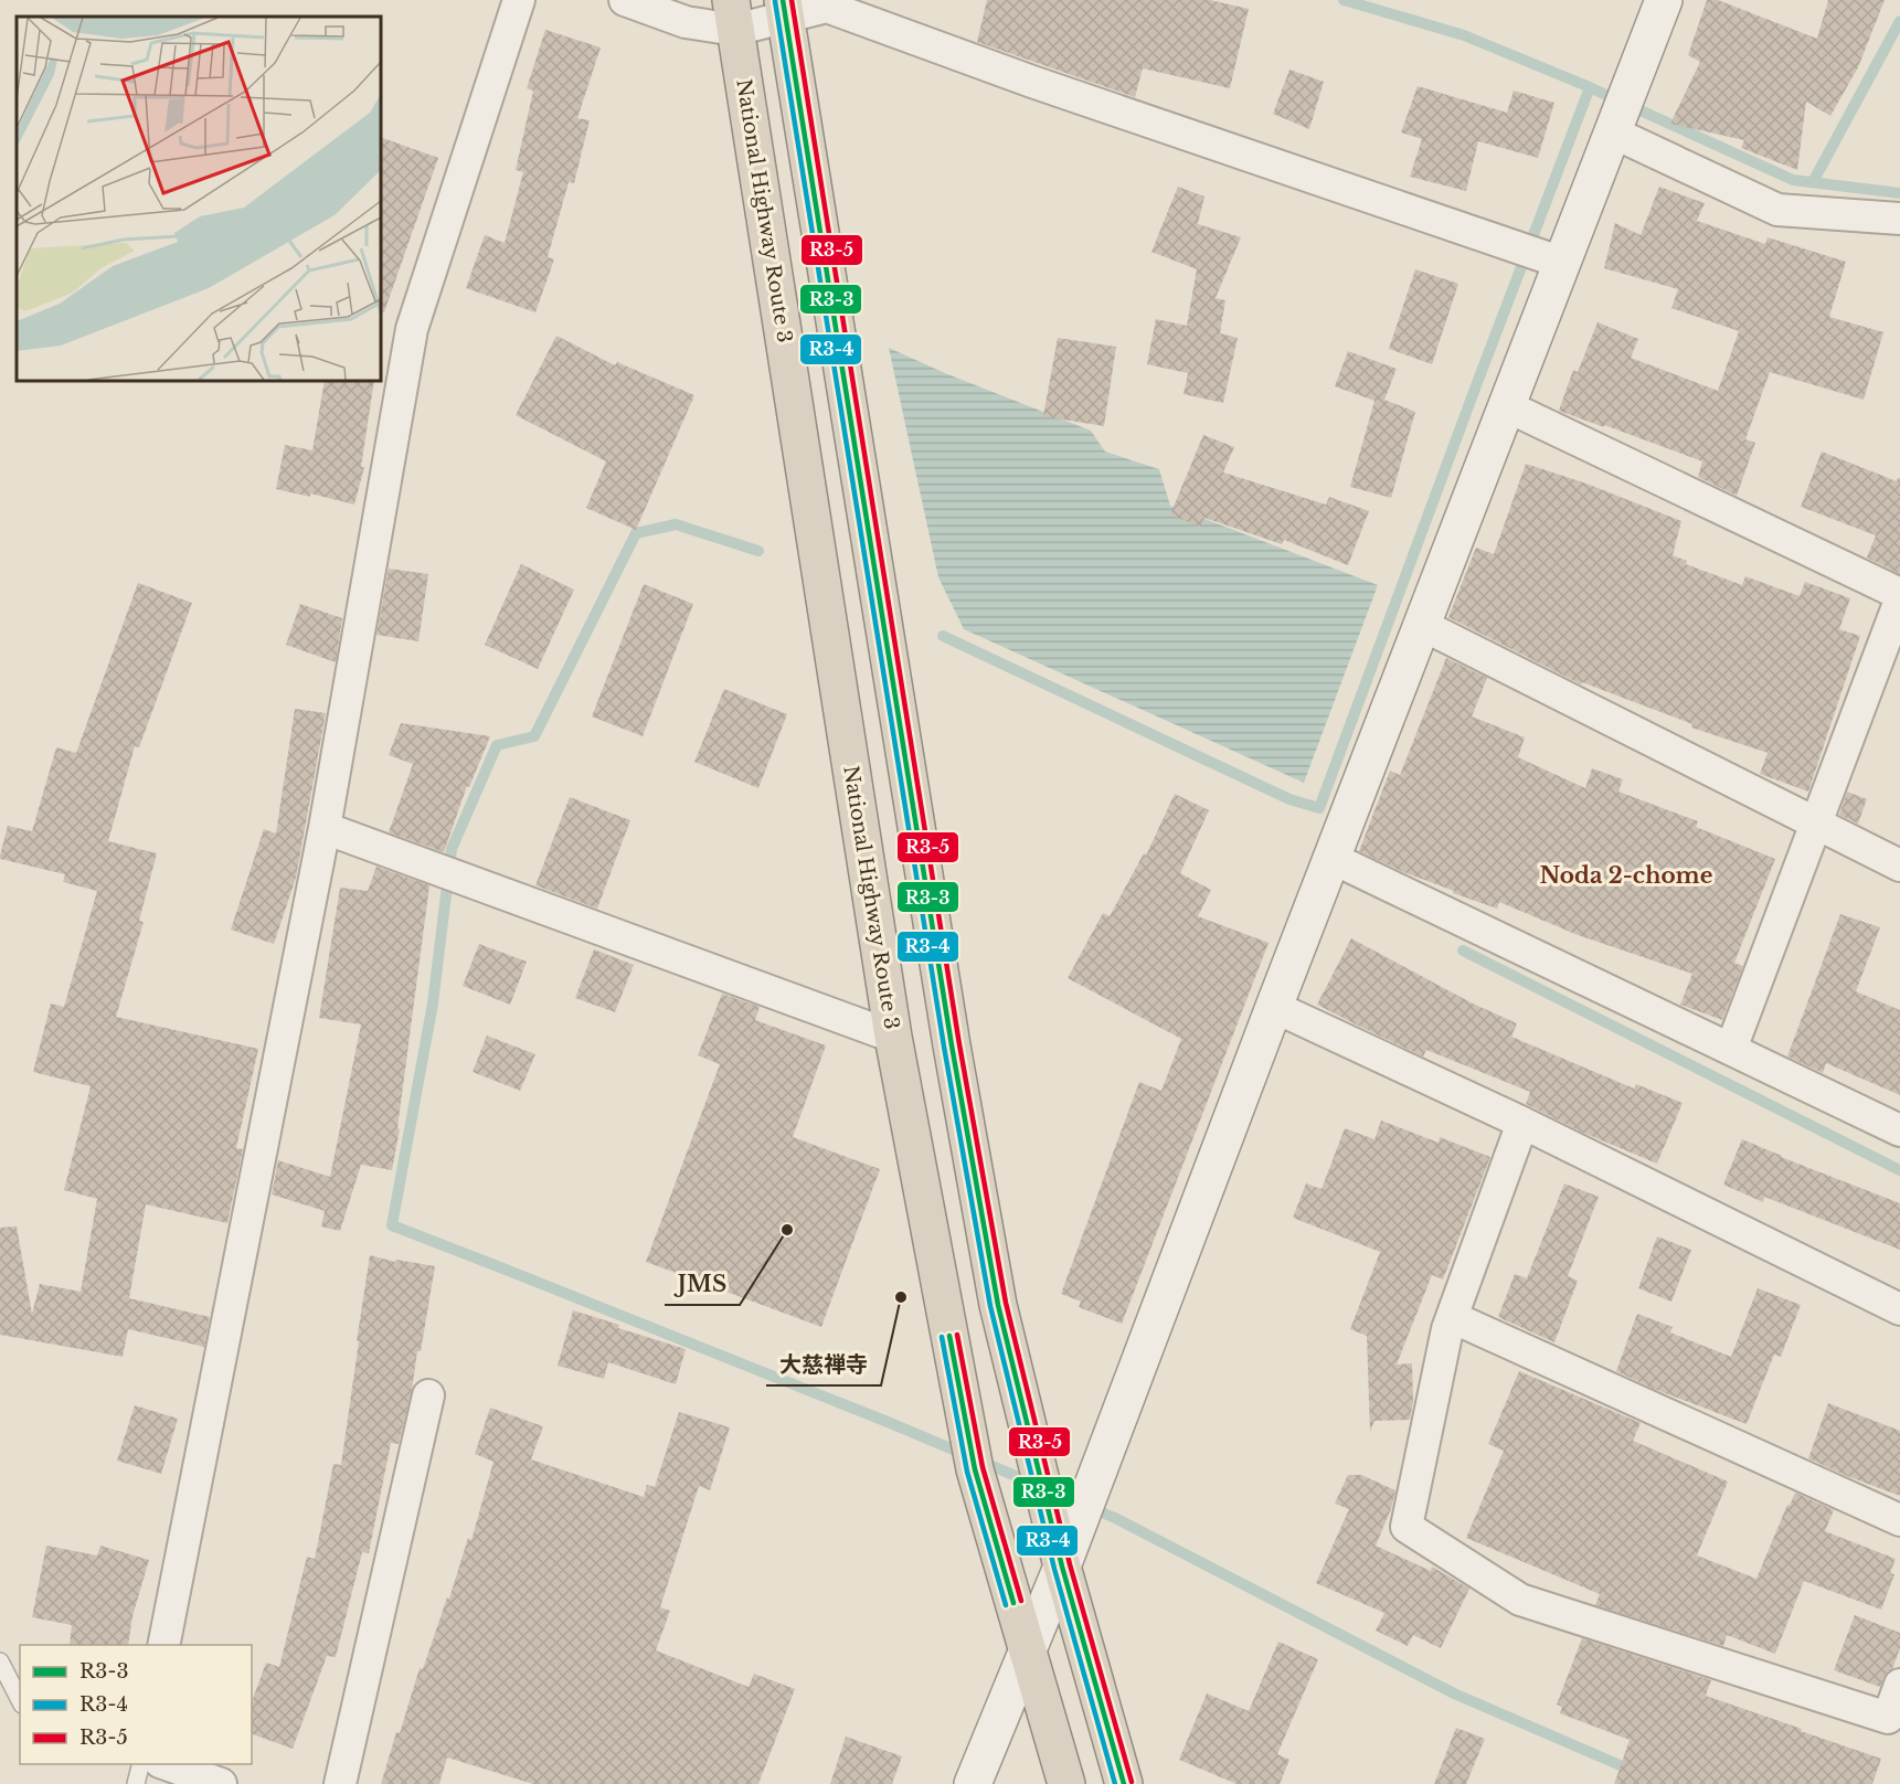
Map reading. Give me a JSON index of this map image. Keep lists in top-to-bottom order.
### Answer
{
  "streets": {
    "highway": ["National Highway Route 3"]
  },
  "districts": ["Noda 2-chome"],
  "places": ["JMS", "大慈禅寺"],
  "lines": ["transit line R3-3", "transit line R3-5", "transit line R3-4"],
  "legend": ["R3-3", "R3-4", "R3-5"]
}
